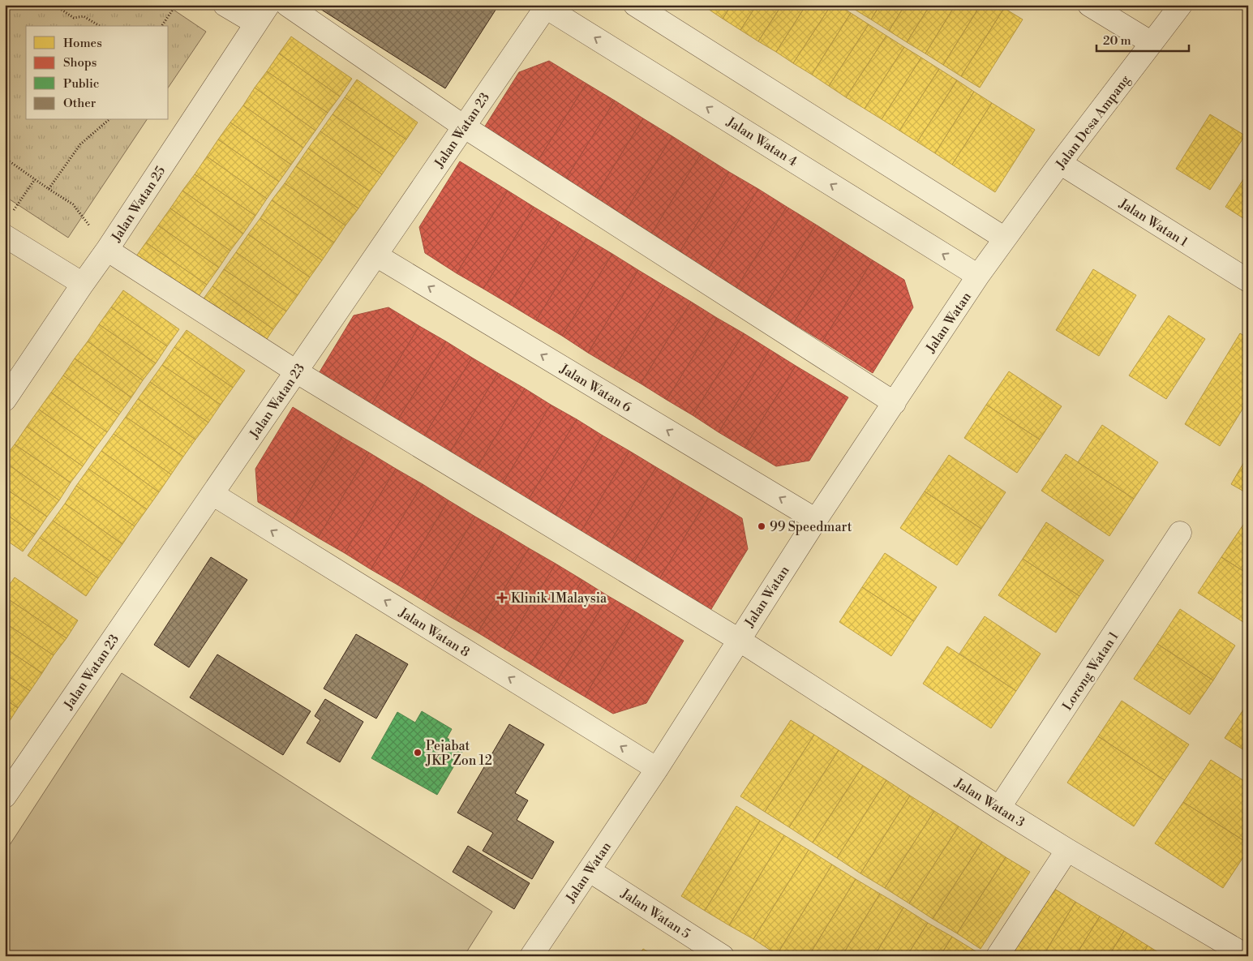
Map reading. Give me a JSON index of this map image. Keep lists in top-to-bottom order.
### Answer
{
  "streets": {
    "street": [
      "Jalan Desa Ampang",
      "Jalan Watan 23",
      "Jalan Watan 4",
      "Jalan Watan 25",
      "Jalan Watan 1",
      "Jalan Watan",
      "Jalan Watan 6",
      "Jalan Watan 8",
      "Lorong Watan 1",
      "Jalan Watan 3",
      "Jalan Watan 5"
    ]
  },
  "crossings": [
    ["Jalan Desa Ampang", "Jalan Watan 1"],
    ["Jalan Desa Ampang", "Jalan Watan"],
    ["Jalan Watan 23", "Jalan Watan 4"],
    ["Jalan Watan 23", "Jalan Watan 6"],
    ["Jalan Watan 23", "Jalan Watan 8"],
    ["Jalan Watan 23", "Jalan Watan 3"],
    ["Jalan Watan 4", "Jalan Watan"],
    ["Jalan Watan 25", "Jalan Watan 3"],
    ["Jalan Watan", "Jalan Watan 6"],
    ["Jalan Watan", "Jalan Watan 8"],
    ["Jalan Watan", "Jalan Watan 3"],
    ["Jalan Watan", "Jalan Watan 5"],
    ["Lorong Watan 1", "Jalan Watan 3"]
  ],
  "one_way": ["Jalan Watan 8"],
  "places": {
    "other": ["99 Speedmart", "Pejabat JKP Zon 12"],
    "health": ["Klinik 1Malaysia"]
  },
  "legend": [
    "Homes",
    "Shops",
    "Public",
    "Other"
  ],
  "scale_bar": "20 m"
}
